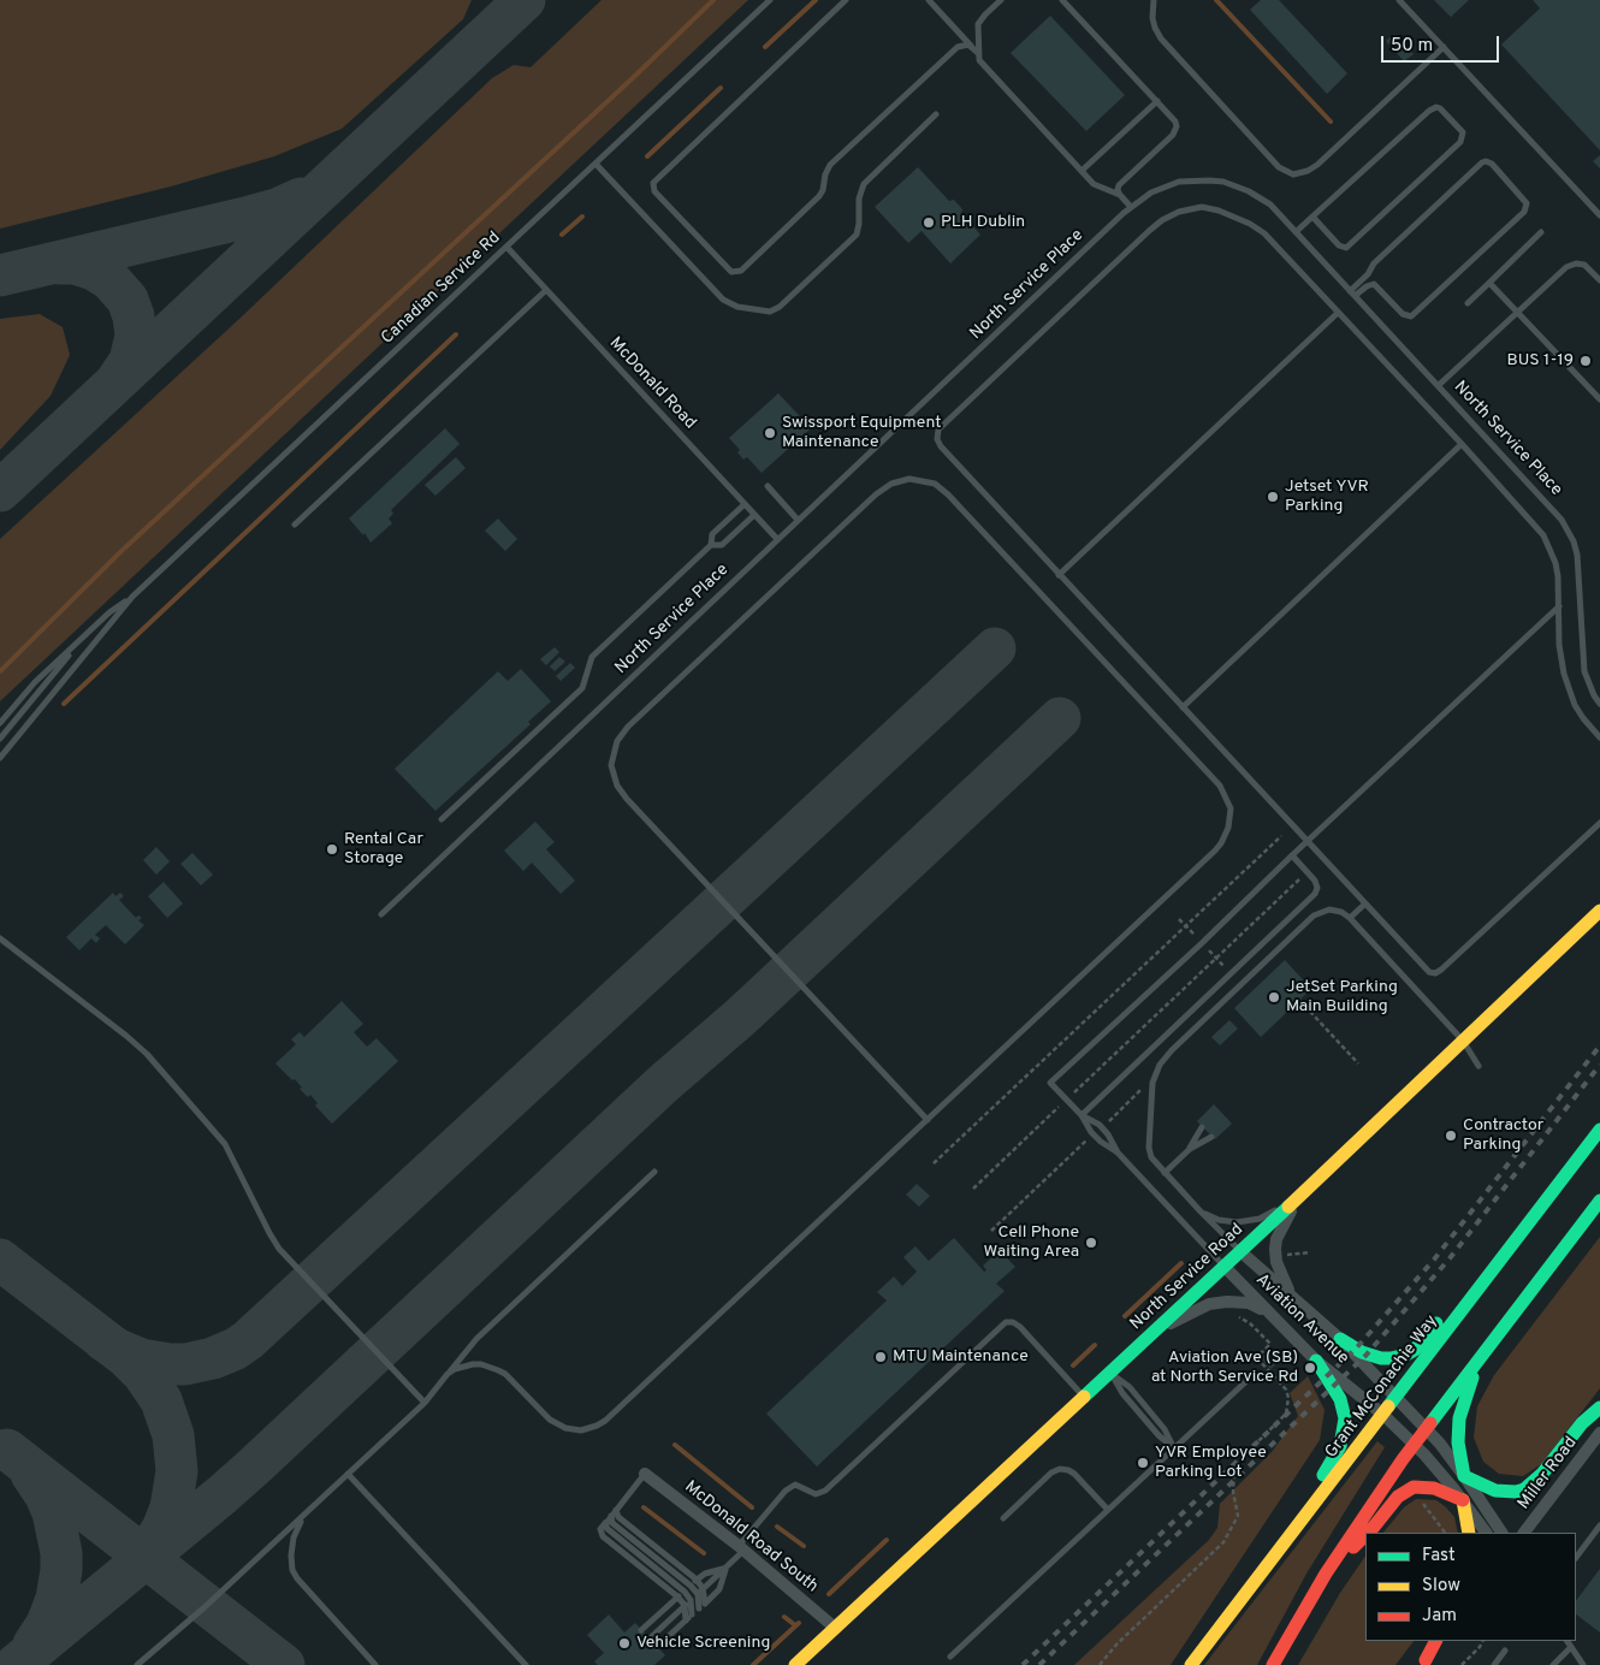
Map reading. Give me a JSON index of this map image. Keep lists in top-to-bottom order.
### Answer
{
  "streets": {
    "main road": ["North Service Road", "Grant McConachie Way"],
    "street": ["Aviation Avenue", "Miller Road", "McDonald Road South"],
    "lane": ["North Service Place", "Canadian Service Rd", "McDonald Road"]
  },
  "crossings": [
    ["North Service Place", "McDonald Road"],
    ["Canadian Service Rd", "McDonald Road"],
    ["North Service Road", "Aviation Avenue"],
    ["North Service Road", "McDonald Road South"],
    ["Aviation Avenue", "Grant McConachie Way"]
  ],
  "places": [
    "PLH Dublin",
    "BUS 1-19",
    "Swissport Equipment Maintenance",
    "Jetset YVR Parking",
    "Rental Car Storage",
    "JetSet Parking Main Building",
    "Contractor Parking",
    "Cell Phone Waiting Area",
    "MTU Maintenance",
    "Aviation Ave (SB) at North Service Rd",
    "YVR Employee Parking Lot",
    "Vehicle Screening"
  ],
  "legend": ["Fast", "Slow", "Jam"],
  "scale_bar": "50 m"
}
